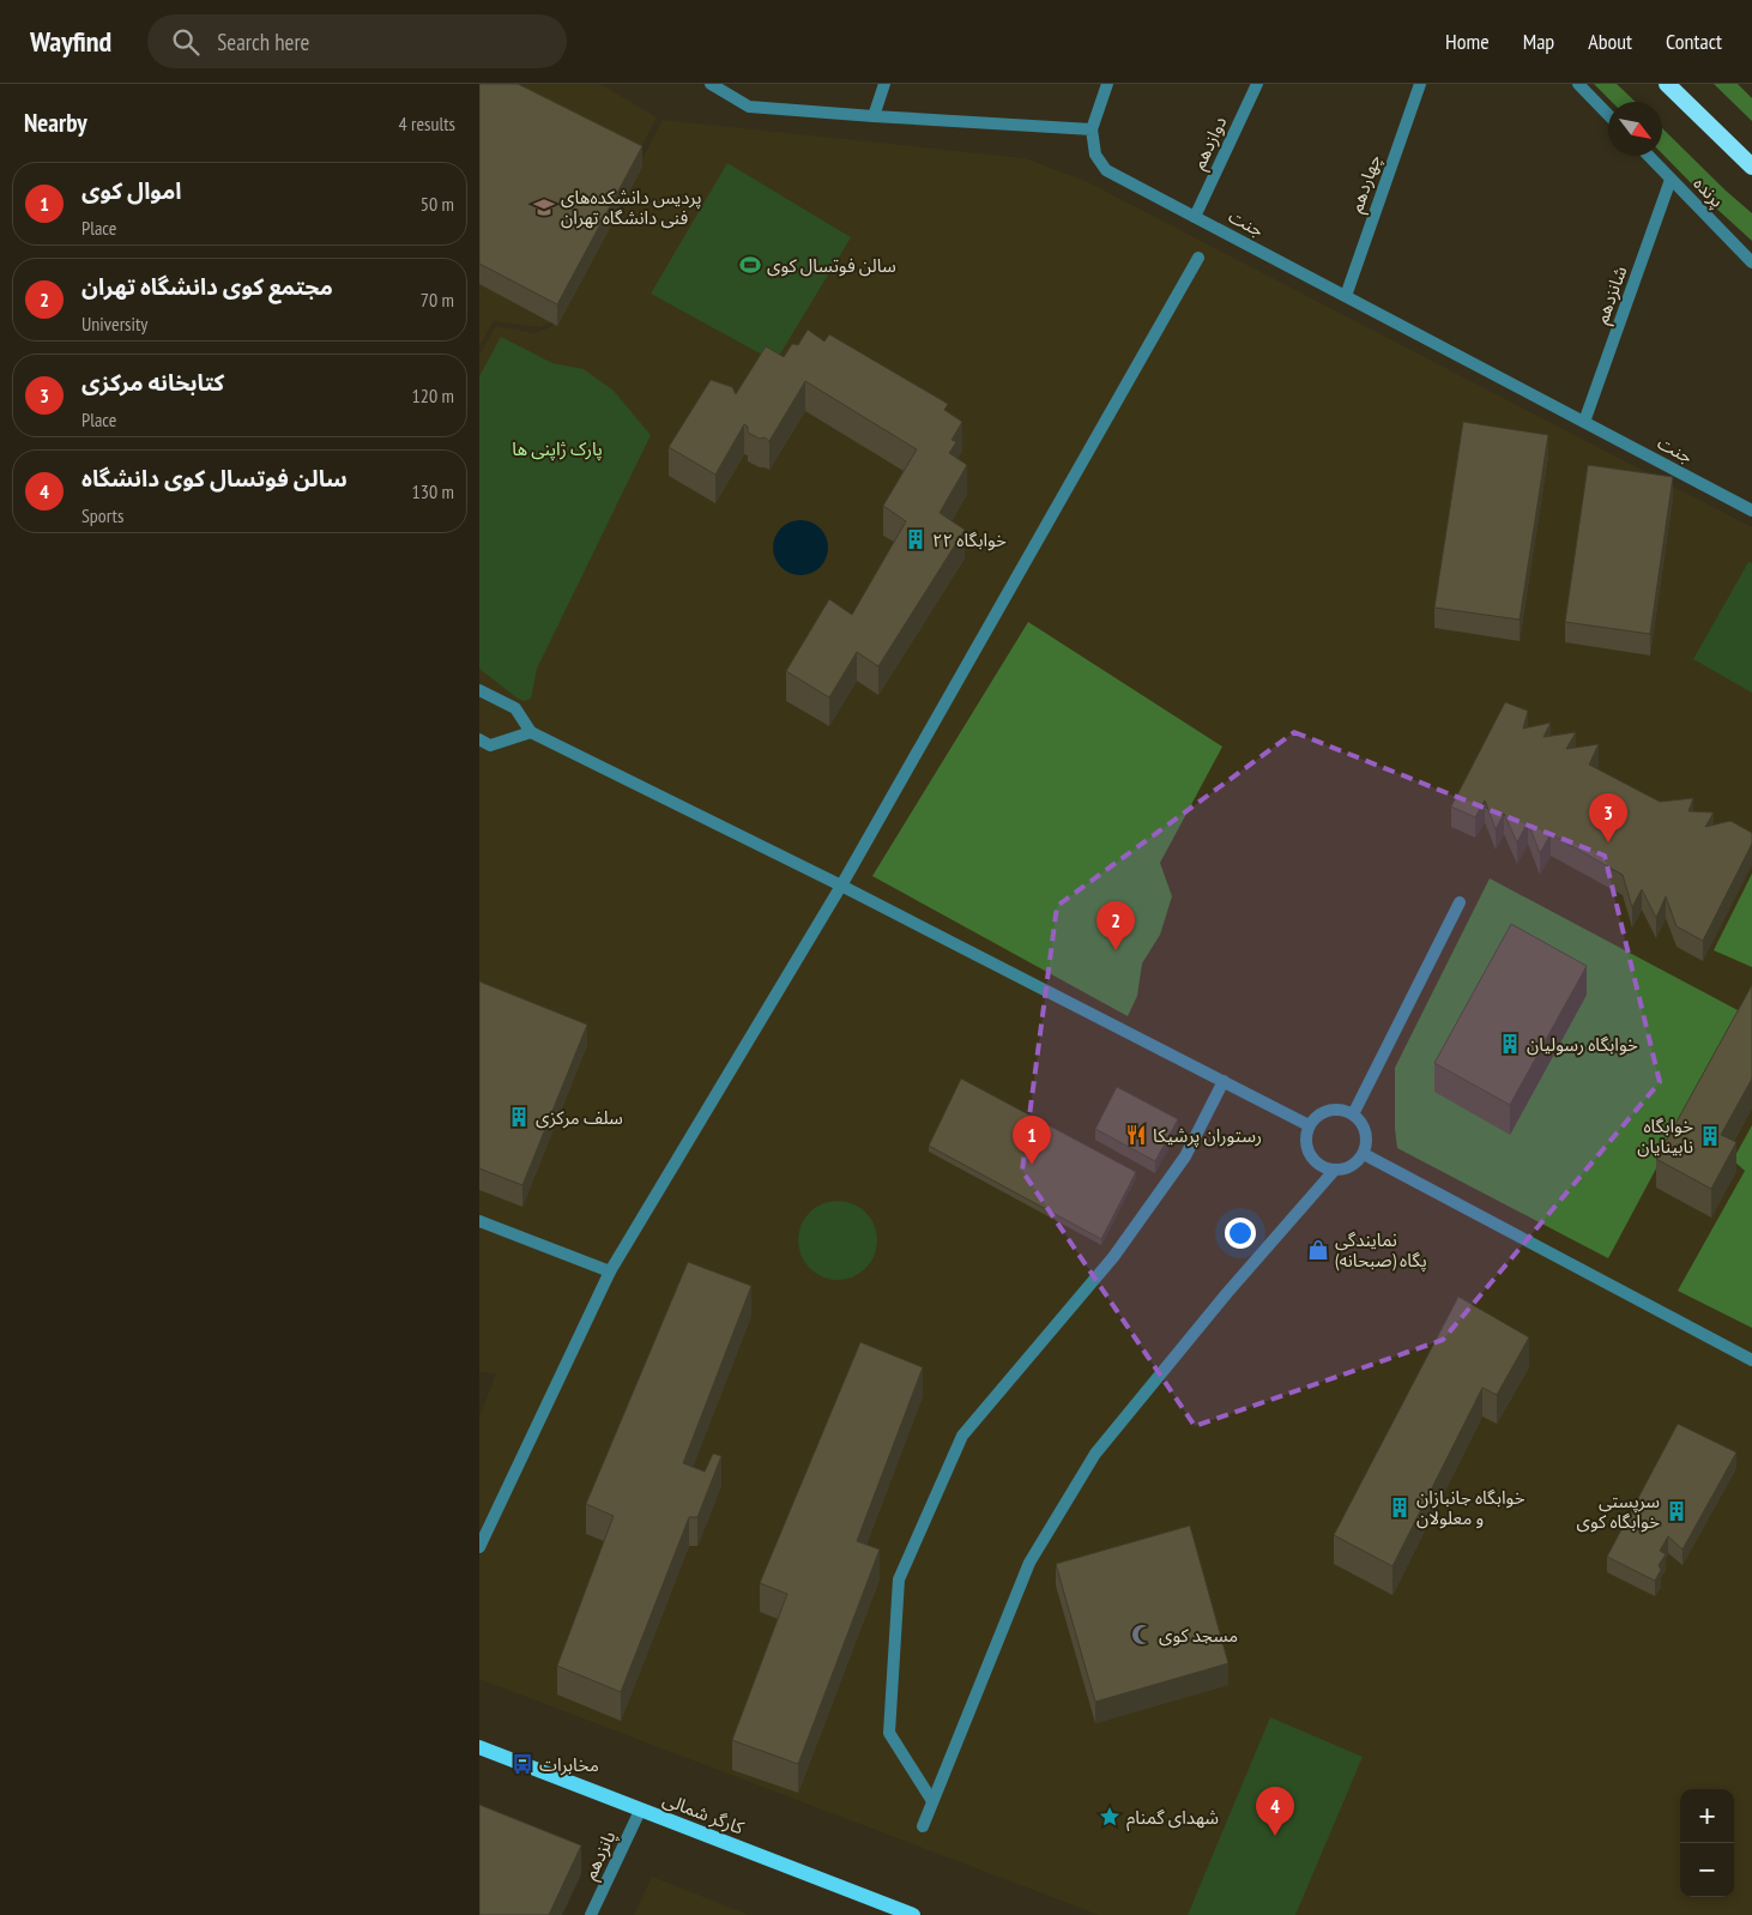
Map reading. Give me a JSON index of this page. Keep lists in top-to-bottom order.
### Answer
{
  "streets": {
    "main road": ["کارگر شمالی"],
    "street": [
      "دوازدهم",
      "چهاردهم",
      "پرنده",
      "جنت",
      "شانزدهم",
      "پانزدهم"
    ]
  },
  "crossings": [
    ["دوازدهم", "جنت"],
    ["چهاردهم", "جنت"],
    ["پرنده", "شانزدهم"],
    ["جنت", "شانزدهم"],
    ["کارگر شمالی", "پانزدهم"]
  ],
  "parks": ["پارک ژاپنی ها"],
  "places": {
    "school or university": ["پردیس دانشکده‌های فنی دانشگاه تهران"],
    "sports": ["سالن فوتسال کوی"],
    "building": [
      "خوابگاه ۲۲",
      "خوابگاه رسولیان",
      "سلف مرکزی",
      "خوابگاه نابینایان",
      "خوابگاه جانبازان و معلولان",
      "سرپستی خوابگاه کوی"
    ],
    "restaurant": ["رستوران پرشیکا"],
    "shop": ["نمایندگی پگاه (صبحانه)"],
    "mosque": ["مسجد کوی"],
    "bus stop": ["مخابرات"],
    "place": ["شهدای گمنام"]
  },
  "north": "bottom right",
  "page": {
    "header": "Wayfind",
    "search": "Search here",
    "nav": [
      "Home",
      "Map",
      "About",
      "Contact"
    ],
    "heading": ["Nearby", "4 results"],
    "list": [
      {
        "mark": "1",
        "name": "اموال کوی",
        "note": "Place",
        "value": "50 m"
      },
      {
        "mark": "2",
        "name": "مجتمع کوی دانشگاه تهران",
        "note": "University",
        "value": "70 m"
      },
      {
        "mark": "3",
        "name": "کتابخانه مرکزی",
        "note": "Place",
        "value": "120 m"
      },
      {
        "mark": "4",
        "name": "سالن فوتسال کوی دانشگاه",
        "note": "Sports",
        "value": "130 m"
      }
    ],
    "pins": [
      "3",
      "2",
      "1",
      "4"
    ],
    "map_buttons": ["+", "−"]
  }
}
